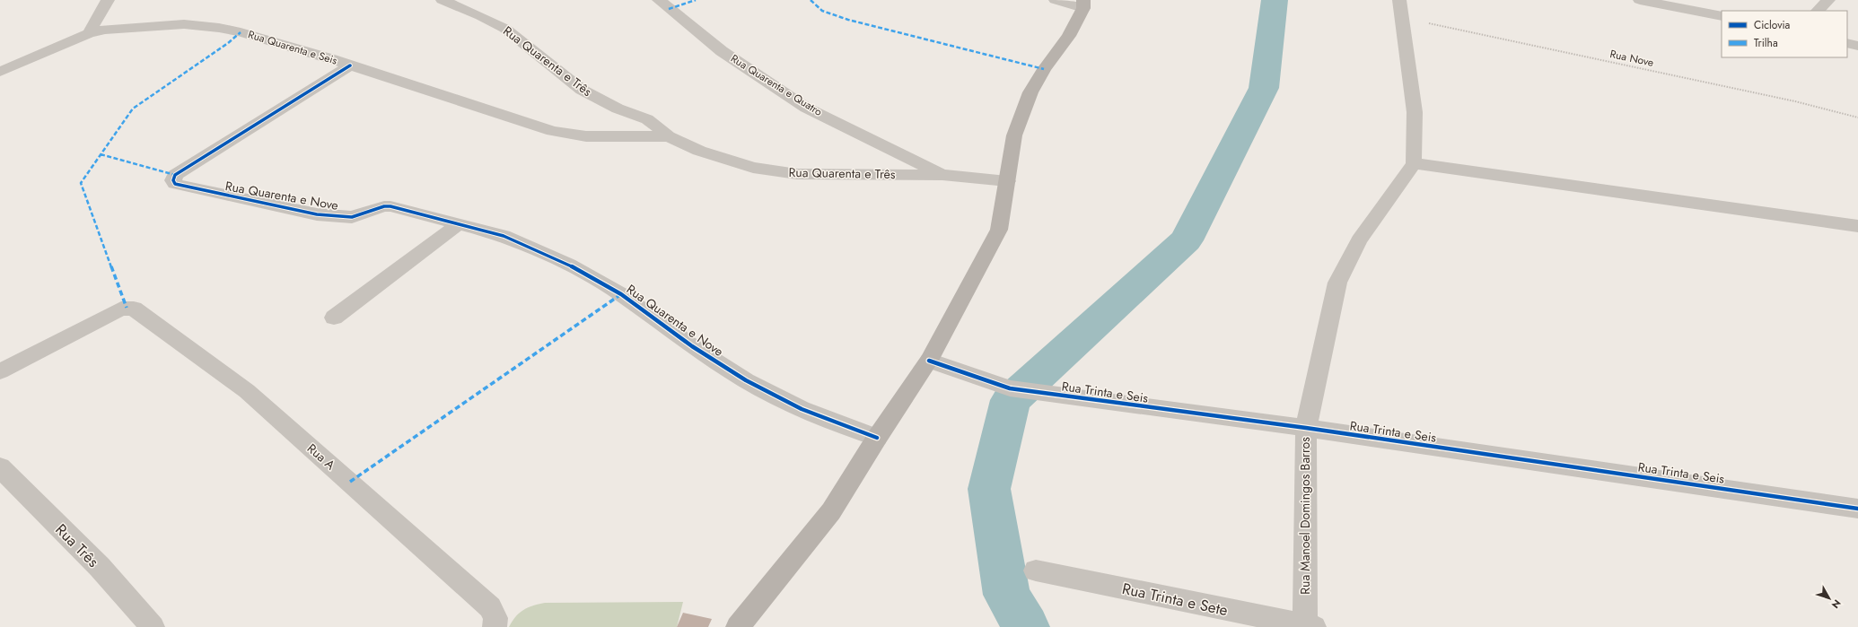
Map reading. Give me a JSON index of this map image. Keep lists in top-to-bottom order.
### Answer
{
  "streets": {
    "street": [
      "Rua Quarenta e Seis",
      "Rua Quarenta e Três",
      "Rua Quarenta e Quatro",
      "Rua Quarenta e Nove",
      "Rua Trinta e Seis",
      "Rua A",
      "Rua Manoel Domingos Barros",
      "Rua Três",
      "Rua Trinta e Sete"
    ],
    "path": ["Rua Nove"]
  },
  "crossings": [
    ["Rua Quarenta e Seis", "Rua Quarenta e Três"],
    ["Rua Quarenta e Seis", "Rua Quarenta e Nove"],
    ["Rua Quarenta e Três", "Rua Quarenta e Quatro"],
    ["Rua Trinta e Seis", "Rua Manoel Domingos Barros"],
    ["Rua Manoel Domingos Barros", "Rua Trinta e Sete"]
  ],
  "legend": ["Ciclovia", "Trilha"],
  "north": "bottom right"
}
